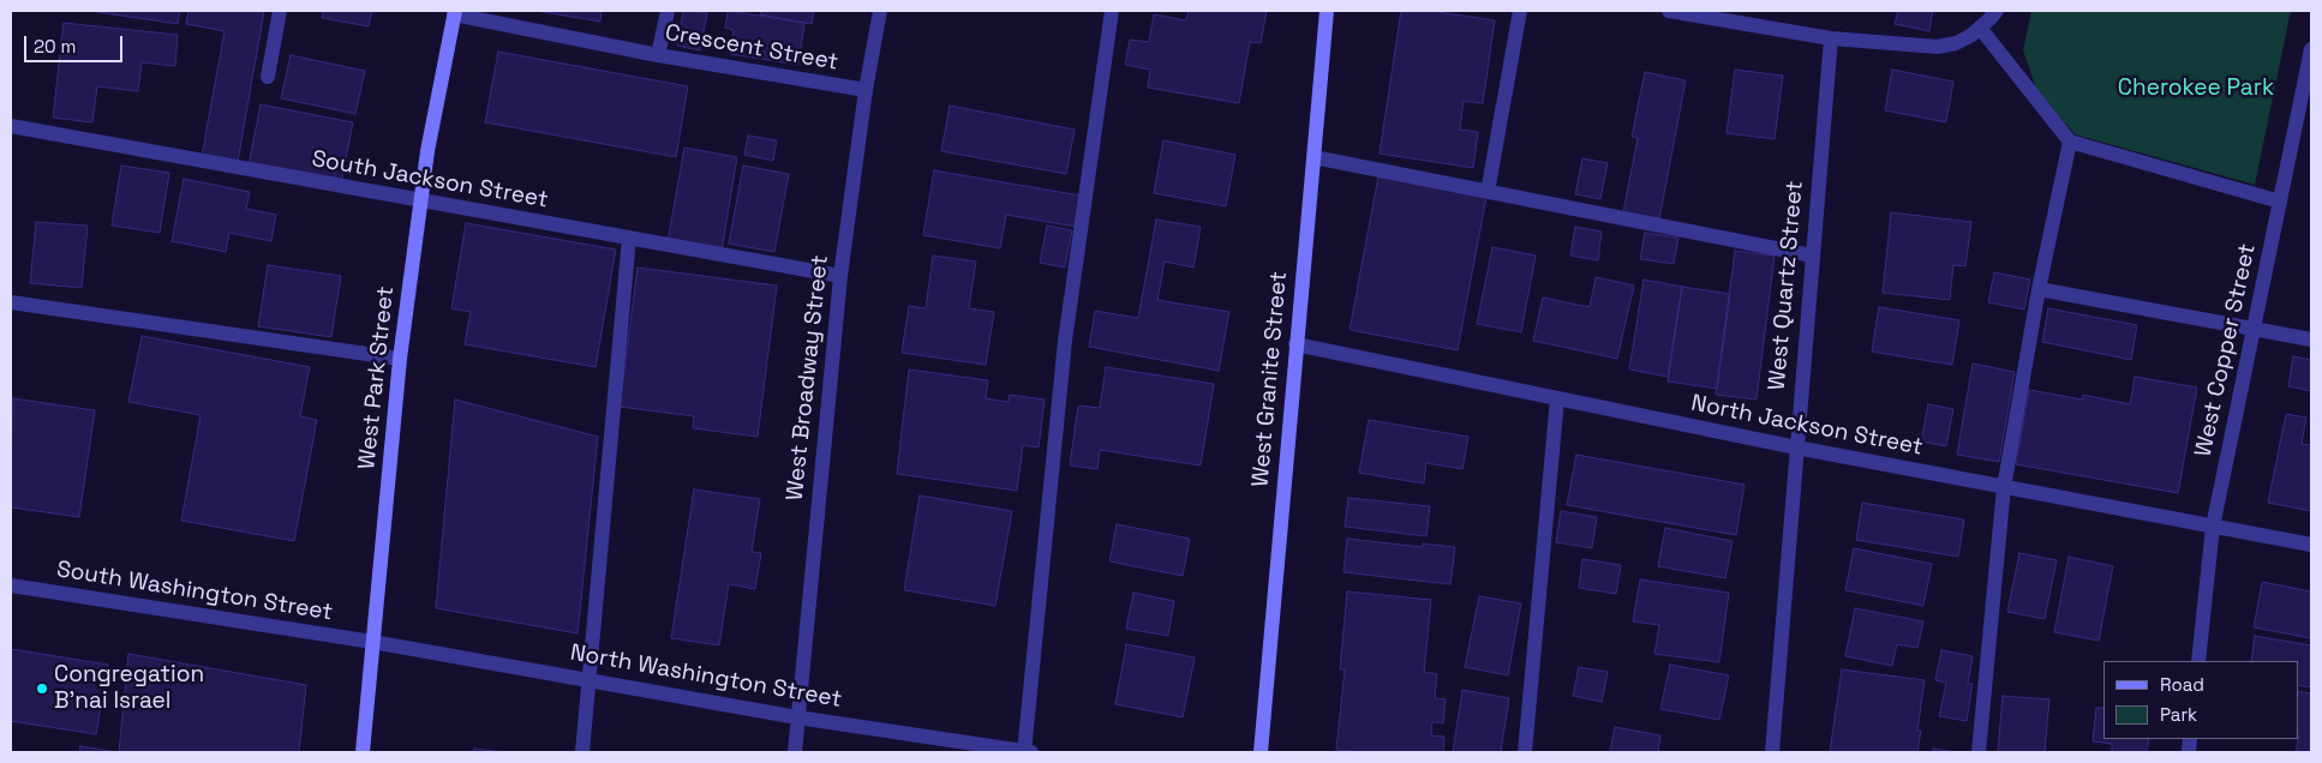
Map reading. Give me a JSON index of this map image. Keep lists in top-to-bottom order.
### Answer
{
  "streets": {
    "street": [
      "Crescent Street",
      "South Jackson Street",
      "West Quartz Street",
      "West Copper Street",
      "West Park Street",
      "West Broadway Street",
      "West Granite Street",
      "North Jackson Street",
      "South Washington Street",
      "North Washington Street"
    ]
  },
  "crossings": [
    ["Crescent Street", "West Park Street"],
    ["Crescent Street", "West Broadway Street"],
    ["South Jackson Street", "West Park Street"],
    ["South Jackson Street", "West Broadway Street"],
    ["West Quartz Street", "North Jackson Street"],
    ["West Copper Street", "North Jackson Street"],
    ["West Park Street", "South Washington Street"],
    ["West Park Street", "North Washington Street"],
    ["West Broadway Street", "North Washington Street"],
    ["West Granite Street", "North Jackson Street"],
    ["South Washington Street", "North Washington Street"]
  ],
  "parks": ["Cherokee Park"],
  "places": ["Congregation B'nai Israel"],
  "legend": ["Road", "Park"],
  "scale_bar": "20 m"
}
